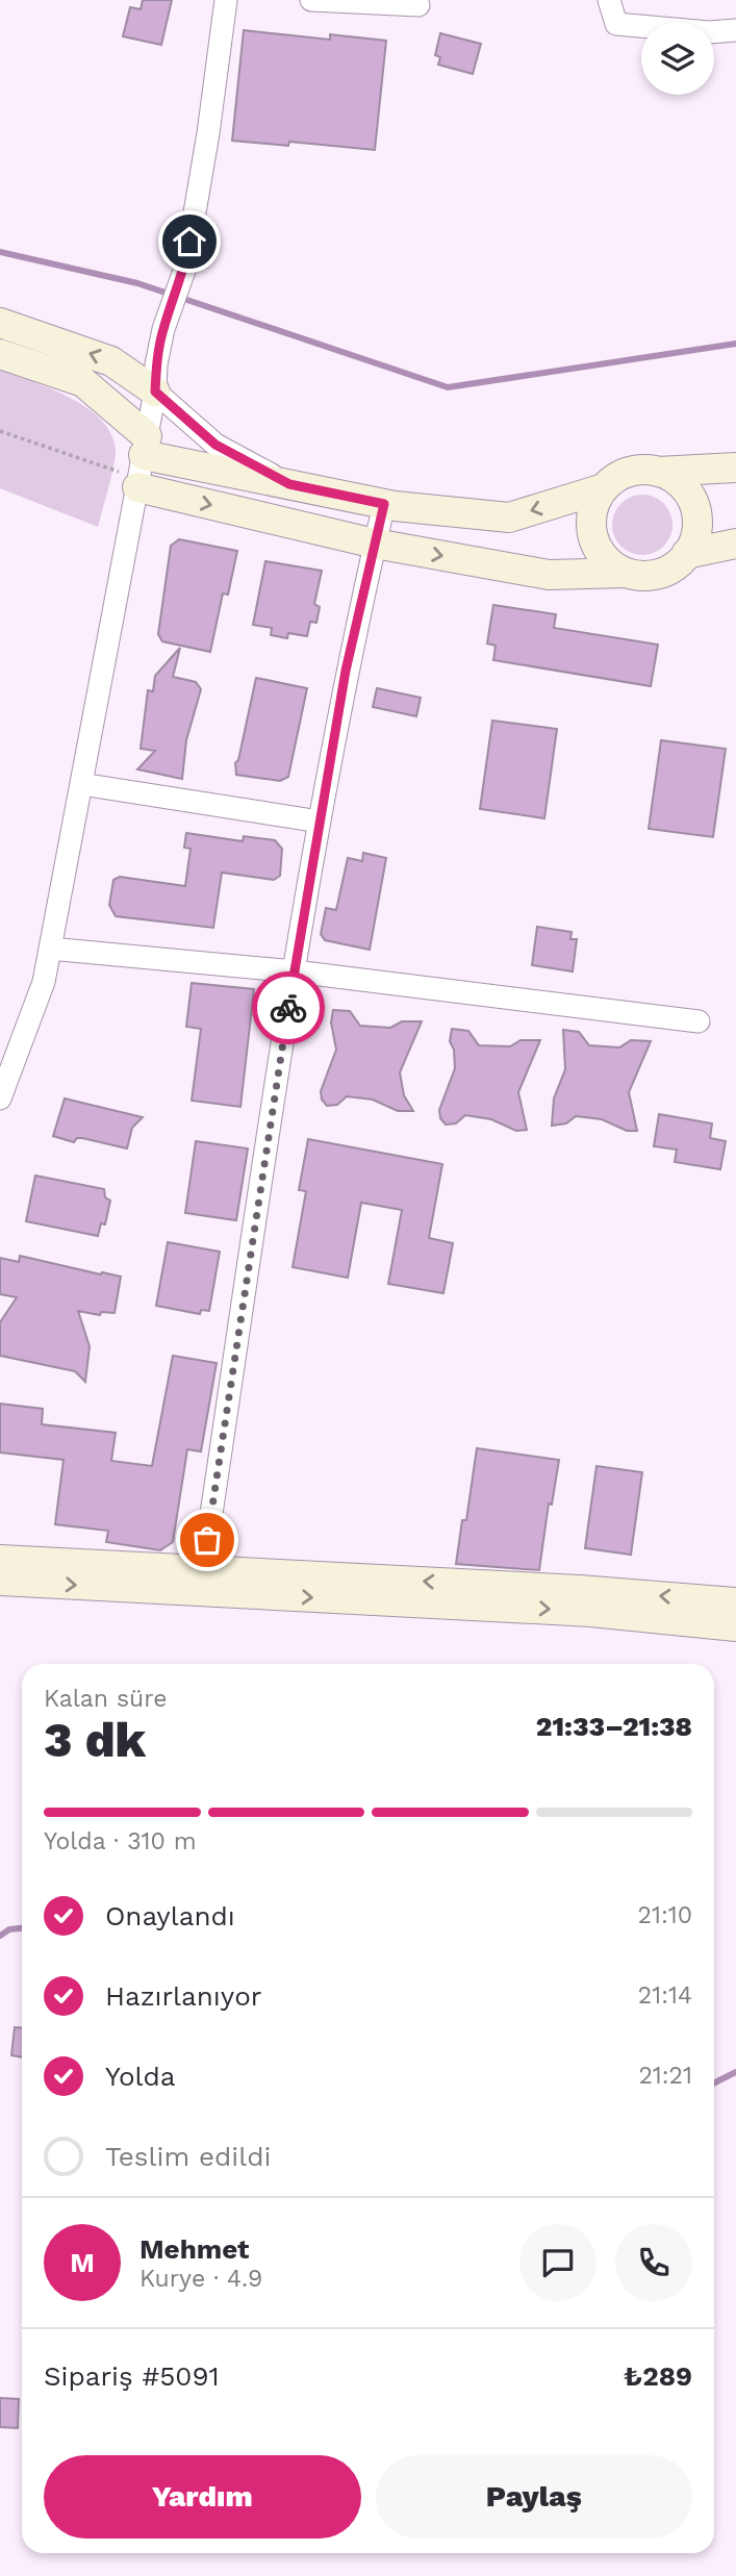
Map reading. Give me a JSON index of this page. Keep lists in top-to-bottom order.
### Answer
{
  "page": {
    "heading": ["3 dk", "Kalan süre", "21:33–21:38"],
    "panel": [
      "Mehmet",
      "Kurye · 4.9",
      "Sipariş #5091",
      "₺289"
    ],
    "bar": "Yolda · 310 m",
    "list": [
      ["Onaylandı", "21:10"],
      ["Hazırlanıyor", "21:14"],
      ["Yolda", "21:21"],
      "Teslim edildi"
    ],
    "round": "M",
    "buttons": ["Yardım", "Paylaş"]
  }
}
